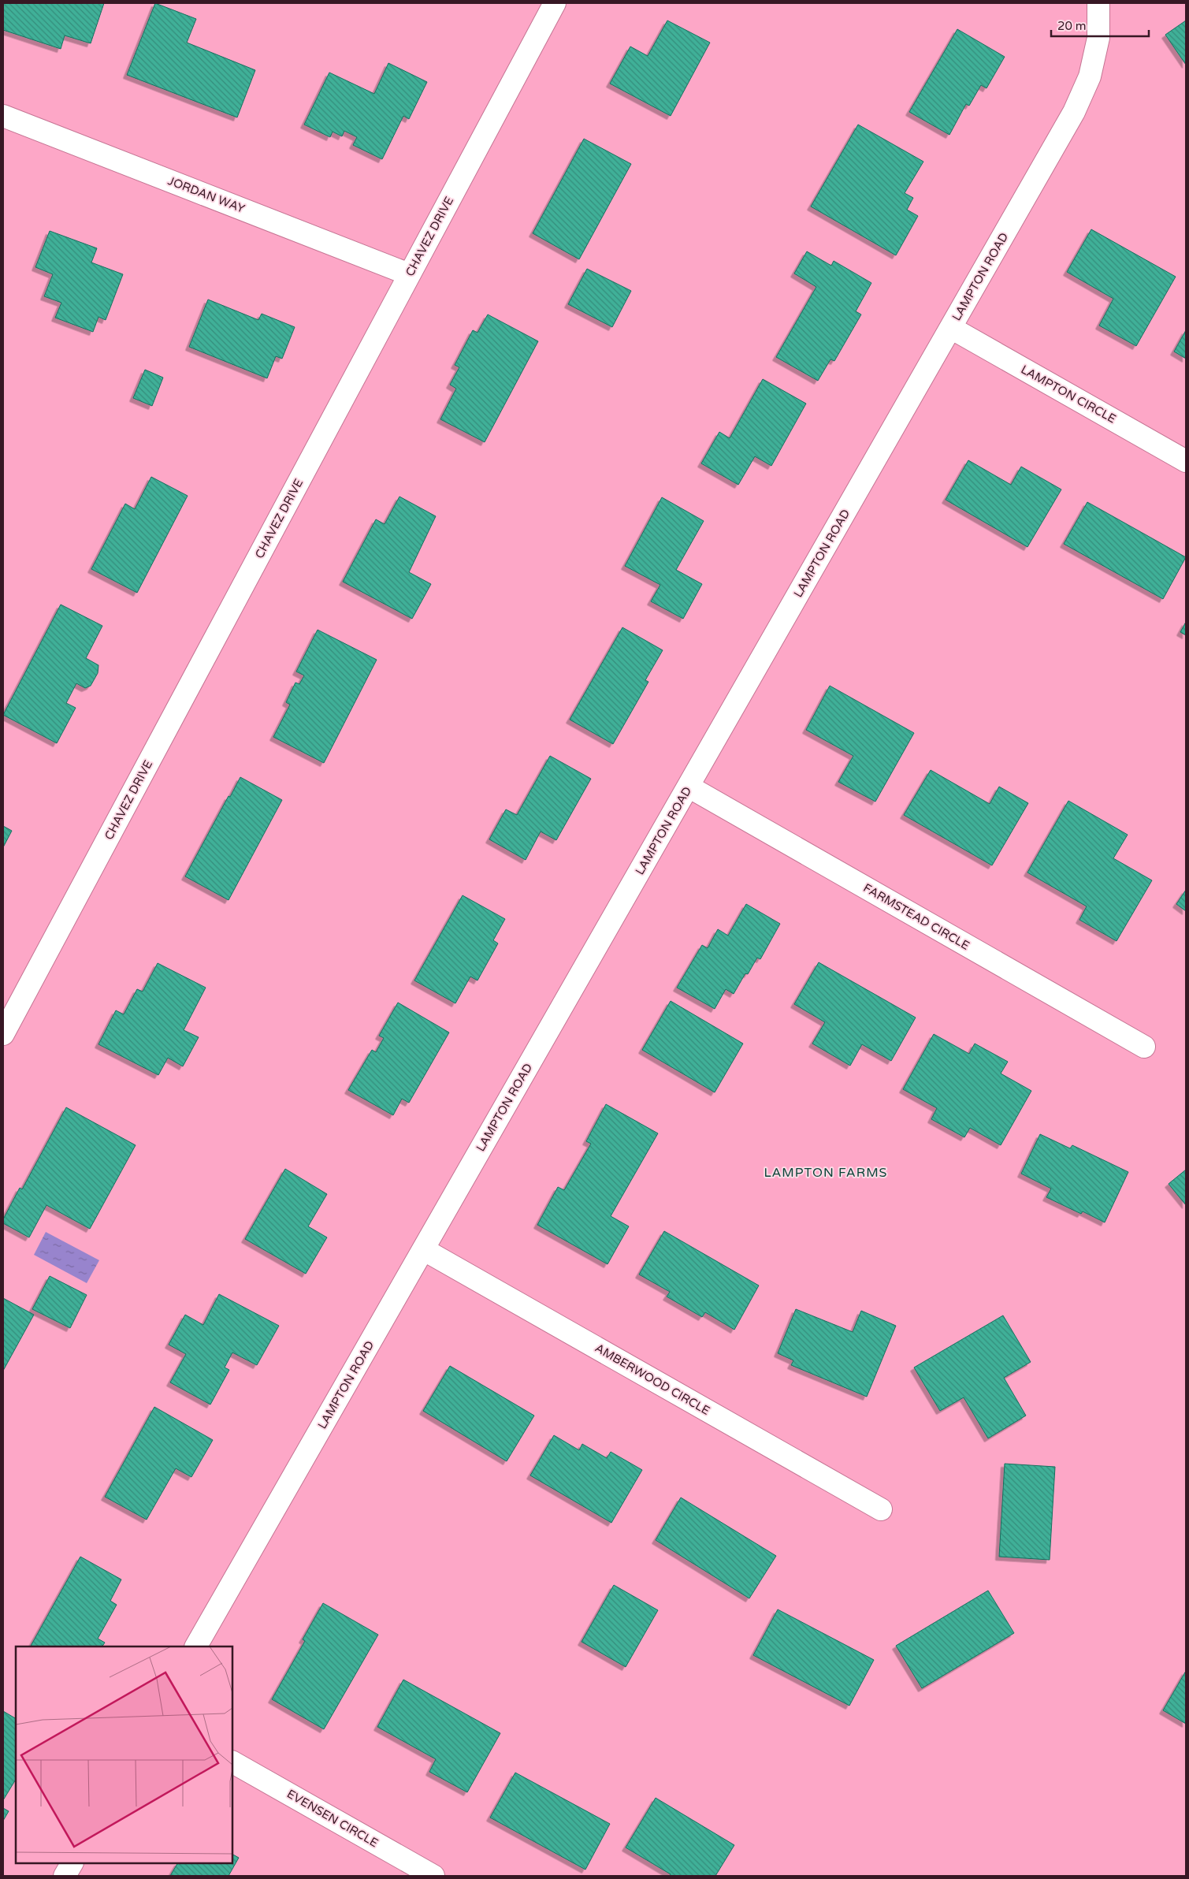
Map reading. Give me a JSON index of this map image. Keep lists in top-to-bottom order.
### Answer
{
  "streets": {
    "street": [
      "JORDAN WAY",
      "CHAVEZ DRIVE",
      "LAMPTON ROAD",
      "LAMPTON CIRCLE",
      "FARMSTEAD CIRCLE",
      "AMBERWOOD CIRCLE",
      "EVENSEN CIRCLE"
    ]
  },
  "crossings": [
    ["JORDAN WAY", "CHAVEZ DRIVE"],
    ["LAMPTON ROAD", "LAMPTON CIRCLE"],
    ["LAMPTON ROAD", "FARMSTEAD CIRCLE"],
    ["LAMPTON ROAD", "AMBERWOOD CIRCLE"]
  ],
  "districts": ["LAMPTON FARMS"],
  "scale_bar": "20 m"
}
